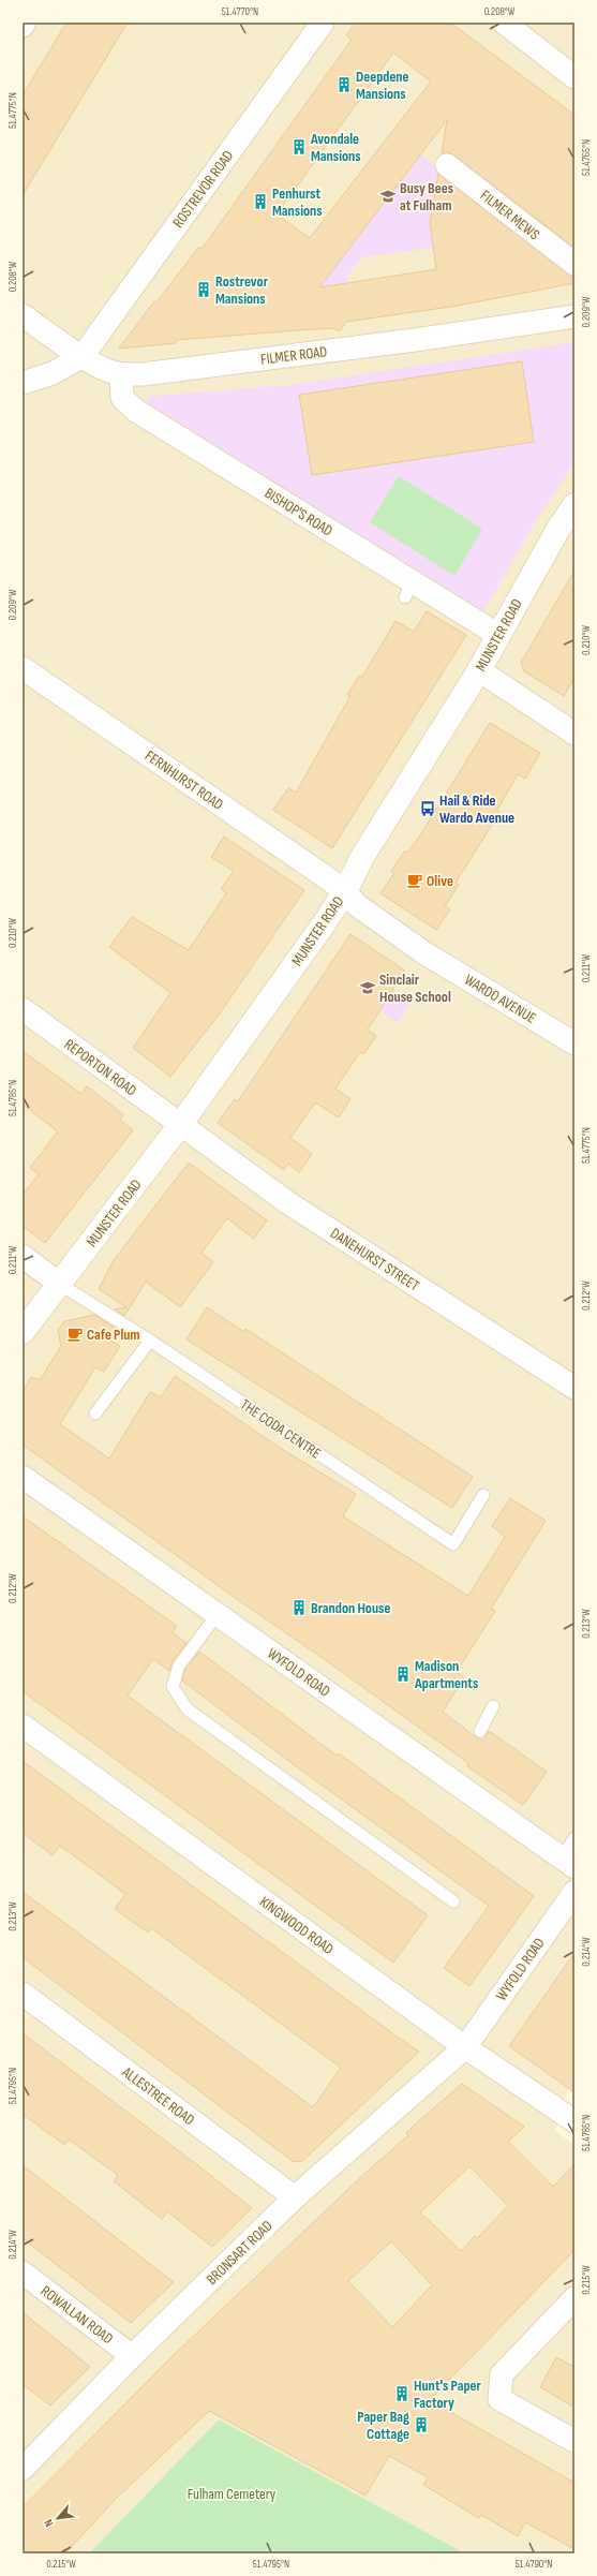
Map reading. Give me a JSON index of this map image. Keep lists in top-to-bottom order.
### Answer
{
  "streets": {
    "street": [
      "ROSTREVOR ROAD",
      "FILMER MEWS",
      "FILMER ROAD",
      "BISHOP'S ROAD",
      "MUNSTER ROAD",
      "FERNHURST ROAD",
      "WARDO AVENUE",
      "REPORTON ROAD",
      "DANEHURST STREET",
      "WYFOLD ROAD",
      "KINGWOOD ROAD",
      "ALLESTREE ROAD",
      "BRONSART ROAD",
      "ROWALLAN ROAD"
    ],
    "lane": ["THE CODA CENTRE"]
  },
  "crossings": [
    ["ROSTREVOR ROAD", "FILMER ROAD"],
    ["FILMER ROAD", "BISHOP'S ROAD"],
    ["BISHOP'S ROAD", "MUNSTER ROAD"],
    ["MUNSTER ROAD", "FERNHURST ROAD"],
    ["MUNSTER ROAD", "WARDO AVENUE"],
    ["MUNSTER ROAD", "REPORTON ROAD"],
    ["MUNSTER ROAD", "DANEHURST STREET"],
    ["MUNSTER ROAD", "THE CODA CENTRE"],
    ["FERNHURST ROAD", "WARDO AVENUE"],
    ["REPORTON ROAD", "DANEHURST STREET"],
    ["WYFOLD ROAD", "KINGWOOD ROAD"],
    ["WYFOLD ROAD", "BRONSART ROAD"],
    ["KINGWOOD ROAD", "BRONSART ROAD"],
    ["ALLESTREE ROAD", "BRONSART ROAD"],
    ["BRONSART ROAD", "ROWALLAN ROAD"]
  ],
  "parks": ["Fulham Cemetery"],
  "places": {
    "building": [
      "Deepdene Mansions",
      "Avondale Mansions",
      "Penhurst Mansions",
      "Rostrevor Mansions",
      "Brandon House",
      "Madison Apartments",
      "Hunt's Paper Factory",
      "Paper Bag Cottage"
    ],
    "school or university": ["Busy Bees at Fulham", "Sinclair House School"],
    "bus stop": ["Hail & Ride Wardo Avenue"],
    "cafe": ["Olive", "Cafe Plum"]
  },
  "north": "bottom left",
  "coordinates": [
    "51.4770°N",
    "0.208°W",
    "51.4775°N",
    "51.4765°N",
    "0.209°W",
    "0.210°W",
    "0.211°W",
    "51.4785°N",
    "0.212°W",
    "0.213°W",
    "0.214°W",
    "51.4795°N",
    "0.215°W",
    "51.4790°N"
  ]
}
